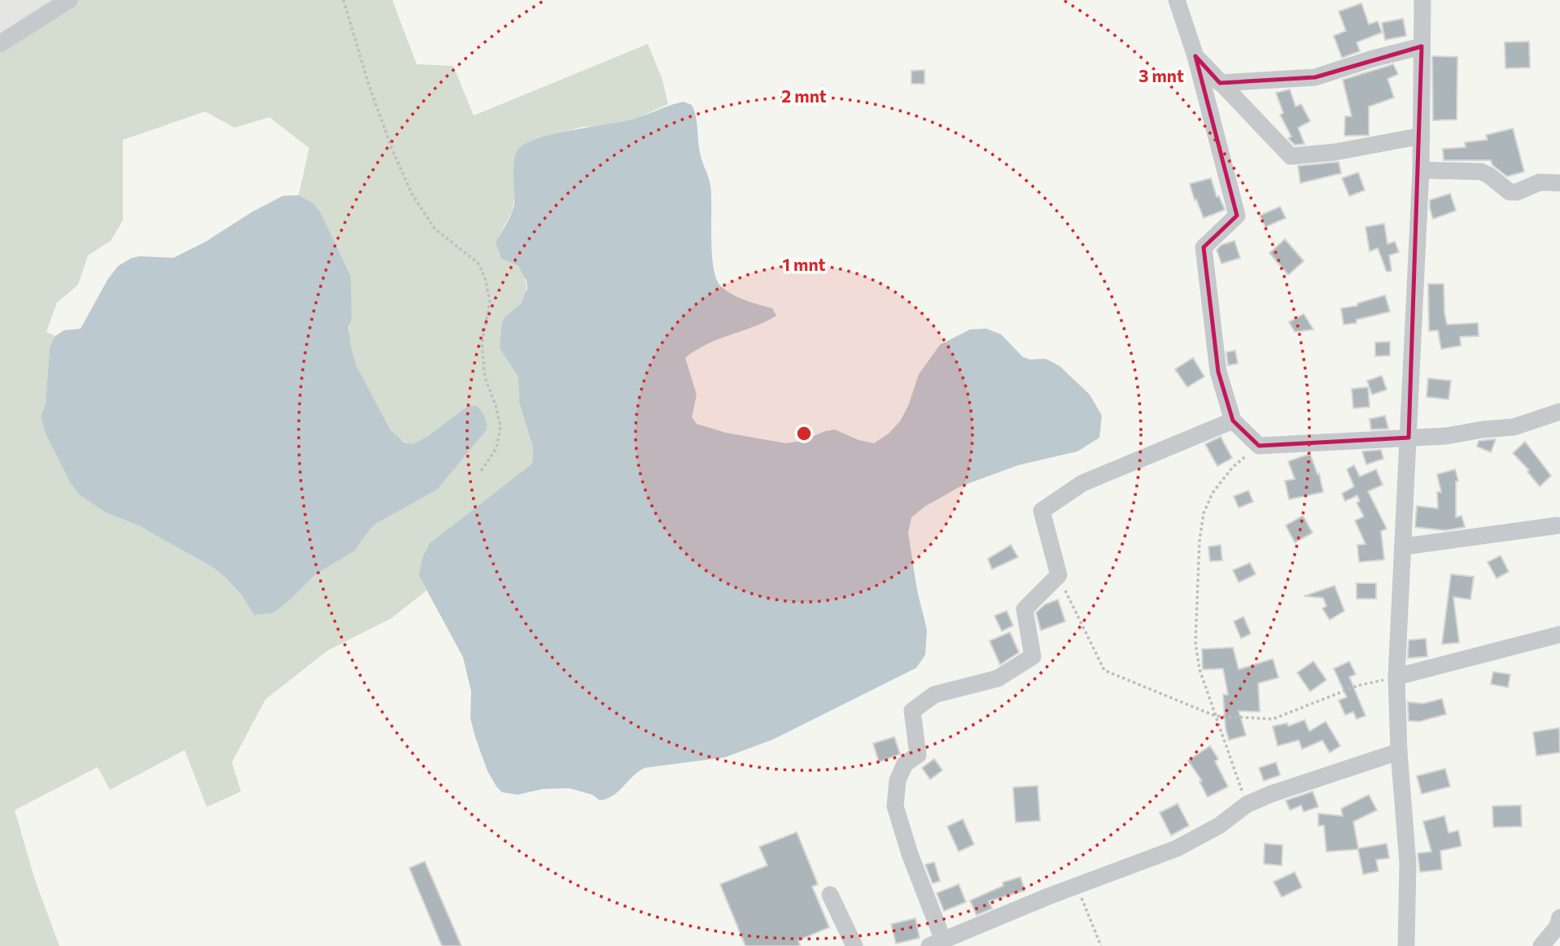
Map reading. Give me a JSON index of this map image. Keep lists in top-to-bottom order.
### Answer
{
  "rings": ["3 mnt", "2 mnt", "1 mnt"]
}
